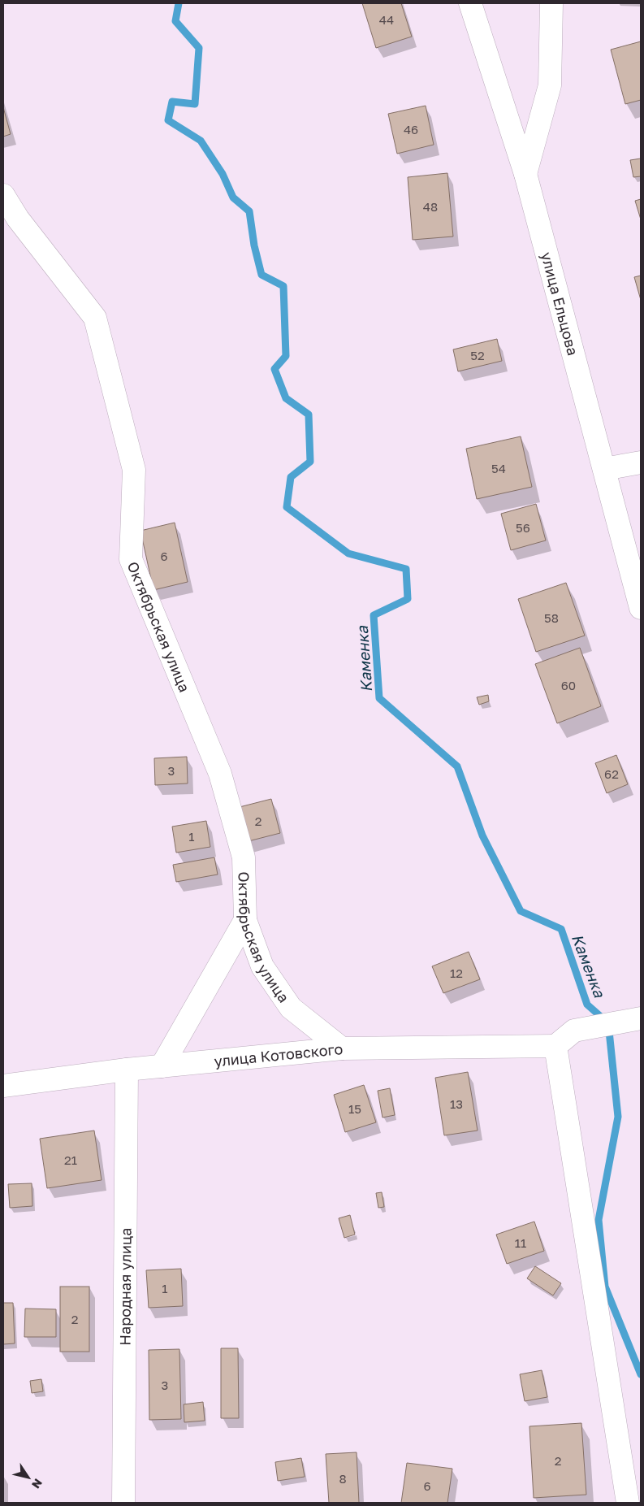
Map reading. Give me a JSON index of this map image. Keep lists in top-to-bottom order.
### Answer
{
  "streets": {
    "street": [
      "улица Ельцова",
      "Октябрьская улица",
      "улица Котовского",
      "Народная улица"
    ]
  },
  "crossings": [
    ["Октябрьская улица", "улица Котовского"],
    ["улица Котовского", "Народная улица"]
  ],
  "water": ["Каменка"],
  "house_numbers": [
    "44",
    "46",
    "48",
    "52",
    "54",
    "56",
    "6",
    "58",
    "60",
    "3",
    "62",
    "2",
    "1",
    "12",
    "13",
    "15",
    "21",
    "11",
    "1",
    "2",
    "3",
    "2",
    "8",
    "6"
  ],
  "north": "bottom right"
}
